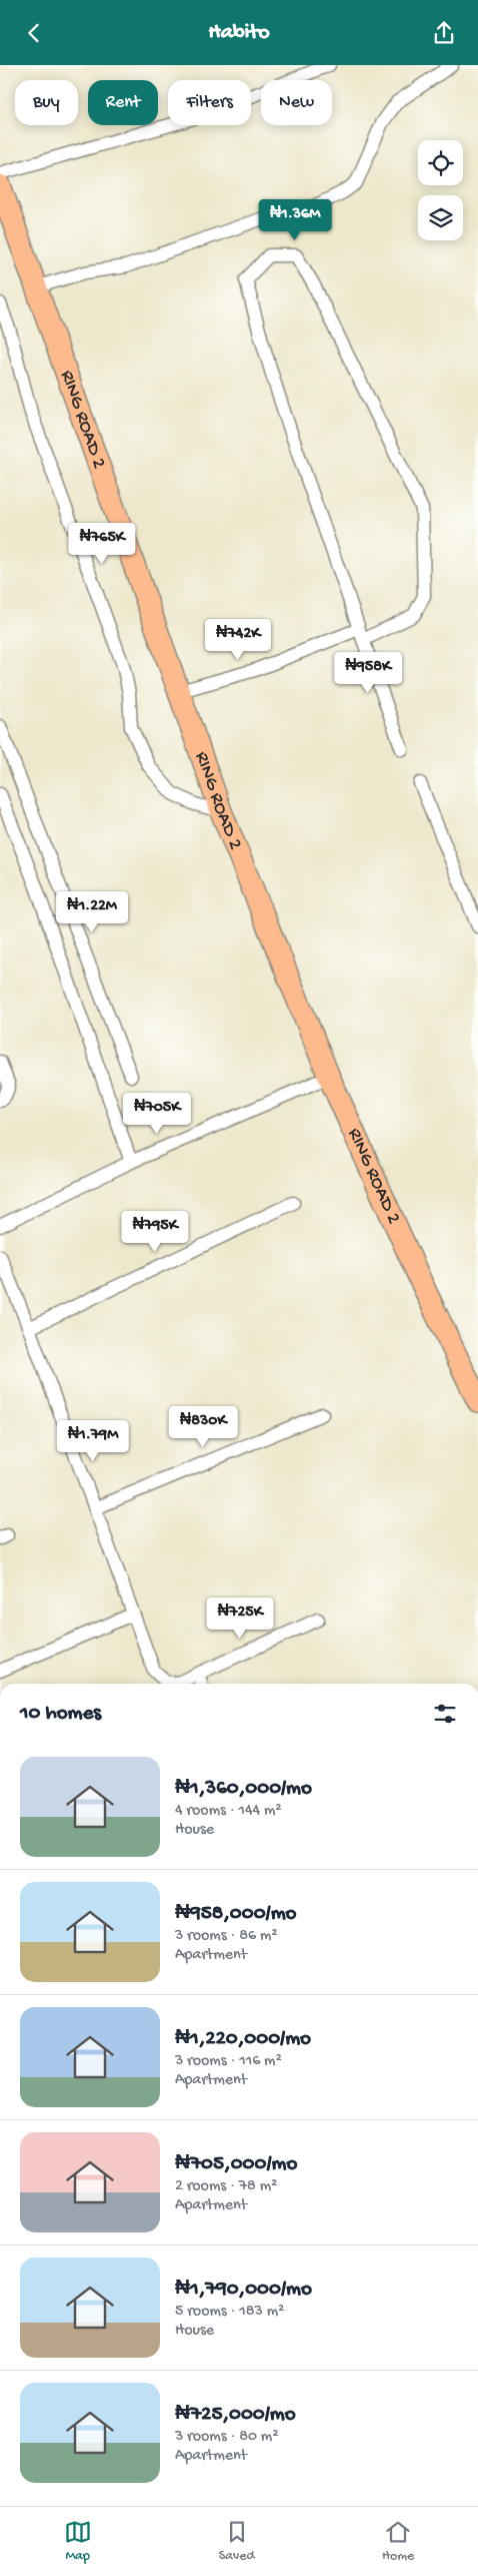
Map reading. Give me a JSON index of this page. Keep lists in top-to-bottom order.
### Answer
{
  "streets": {
    "main road": ["RING ROAD 2"]
  },
  "page": {
    "header": "Habito",
    "chip": [
      "Buy",
      "Rent",
      "Filters",
      "New"
    ],
    "price": [
      "₦1.36M",
      "₦765K",
      "₦742K",
      "₦958K",
      "₦1.22M",
      "₦705K",
      "₦795K",
      "₦830K",
      "₦1.79M",
      "₦725K"
    ],
    "heading": "10 homes",
    "list": [
      {
        "name": "₦1,360,000/mo",
        "note": "4 rooms · 144 m² · House"
      },
      {
        "name": "₦958,000/mo",
        "note": "3 rooms · 86 m² · Apartment"
      },
      {
        "name": "₦1,220,000/mo",
        "note": "3 rooms · 116 m² · Apartment"
      },
      {
        "name": "₦705,000/mo",
        "note": "2 rooms · 78 m² · Apartment"
      },
      {
        "name": "₦1,790,000/mo",
        "note": "5 rooms · 183 m² · House"
      },
      {
        "name": "₦725,000/mo",
        "note": "3 rooms · 80 m² · Apartment"
      }
    ],
    "tabs": ["Map", "Saved", "Home"]
  }
}
